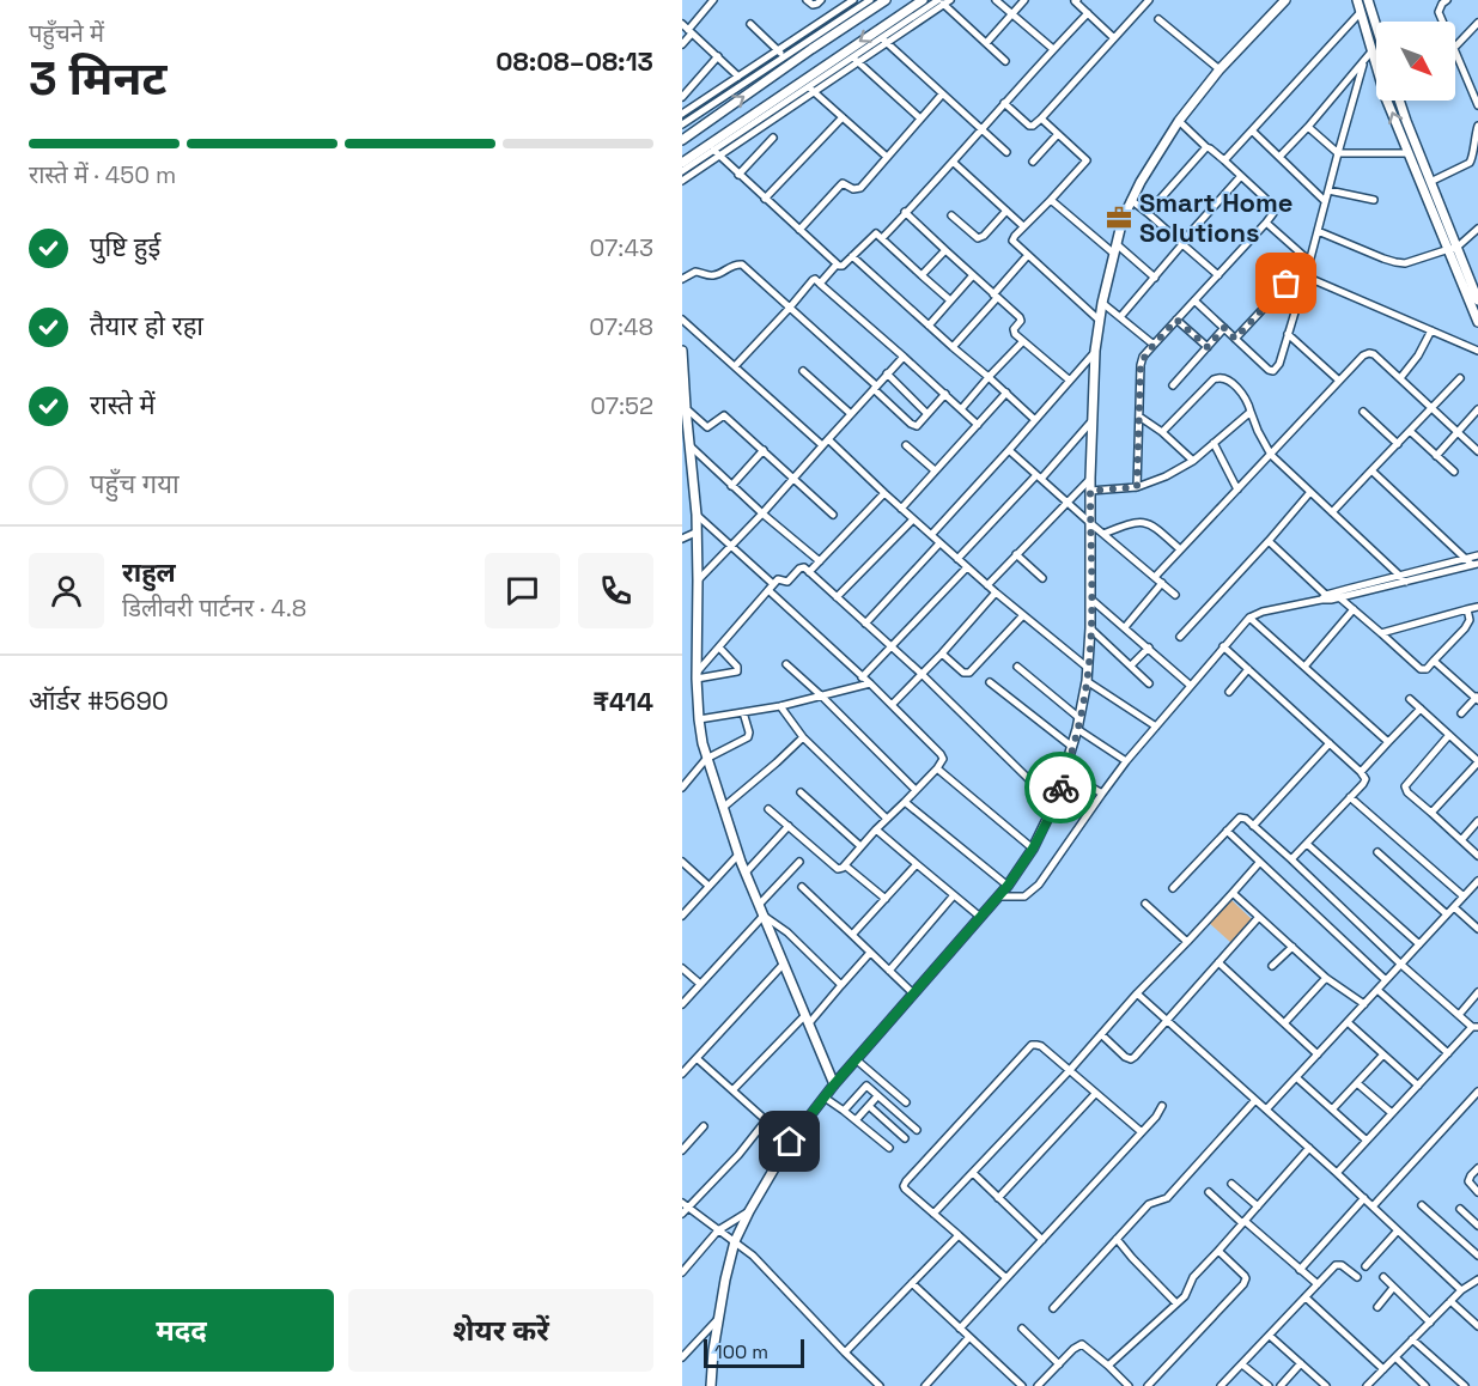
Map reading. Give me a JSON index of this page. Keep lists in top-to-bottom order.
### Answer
{
  "places": {
    "office": ["Smart Home Solutions"]
  },
  "scale_bar": "100 m",
  "north": "bottom right",
  "page": {
    "heading": ["3 मिनट", "पहुँचने में", "08:08–08:13"],
    "panel": [
      "राहुल",
      "डिलीवरी पार्टनर · 4.8",
      "ऑर्डर #5690",
      "₹414"
    ],
    "bar": "रास्ते में · 450 m",
    "list": [
      ["पुष्टि हुई", "07:43"],
      ["तैयार हो रहा", "07:48"],
      ["रास्ते में", "07:52"],
      "पहुँच गया"
    ],
    "buttons": ["मदद", "शेयर करें"],
    "scale": "100 m"
  }
}
